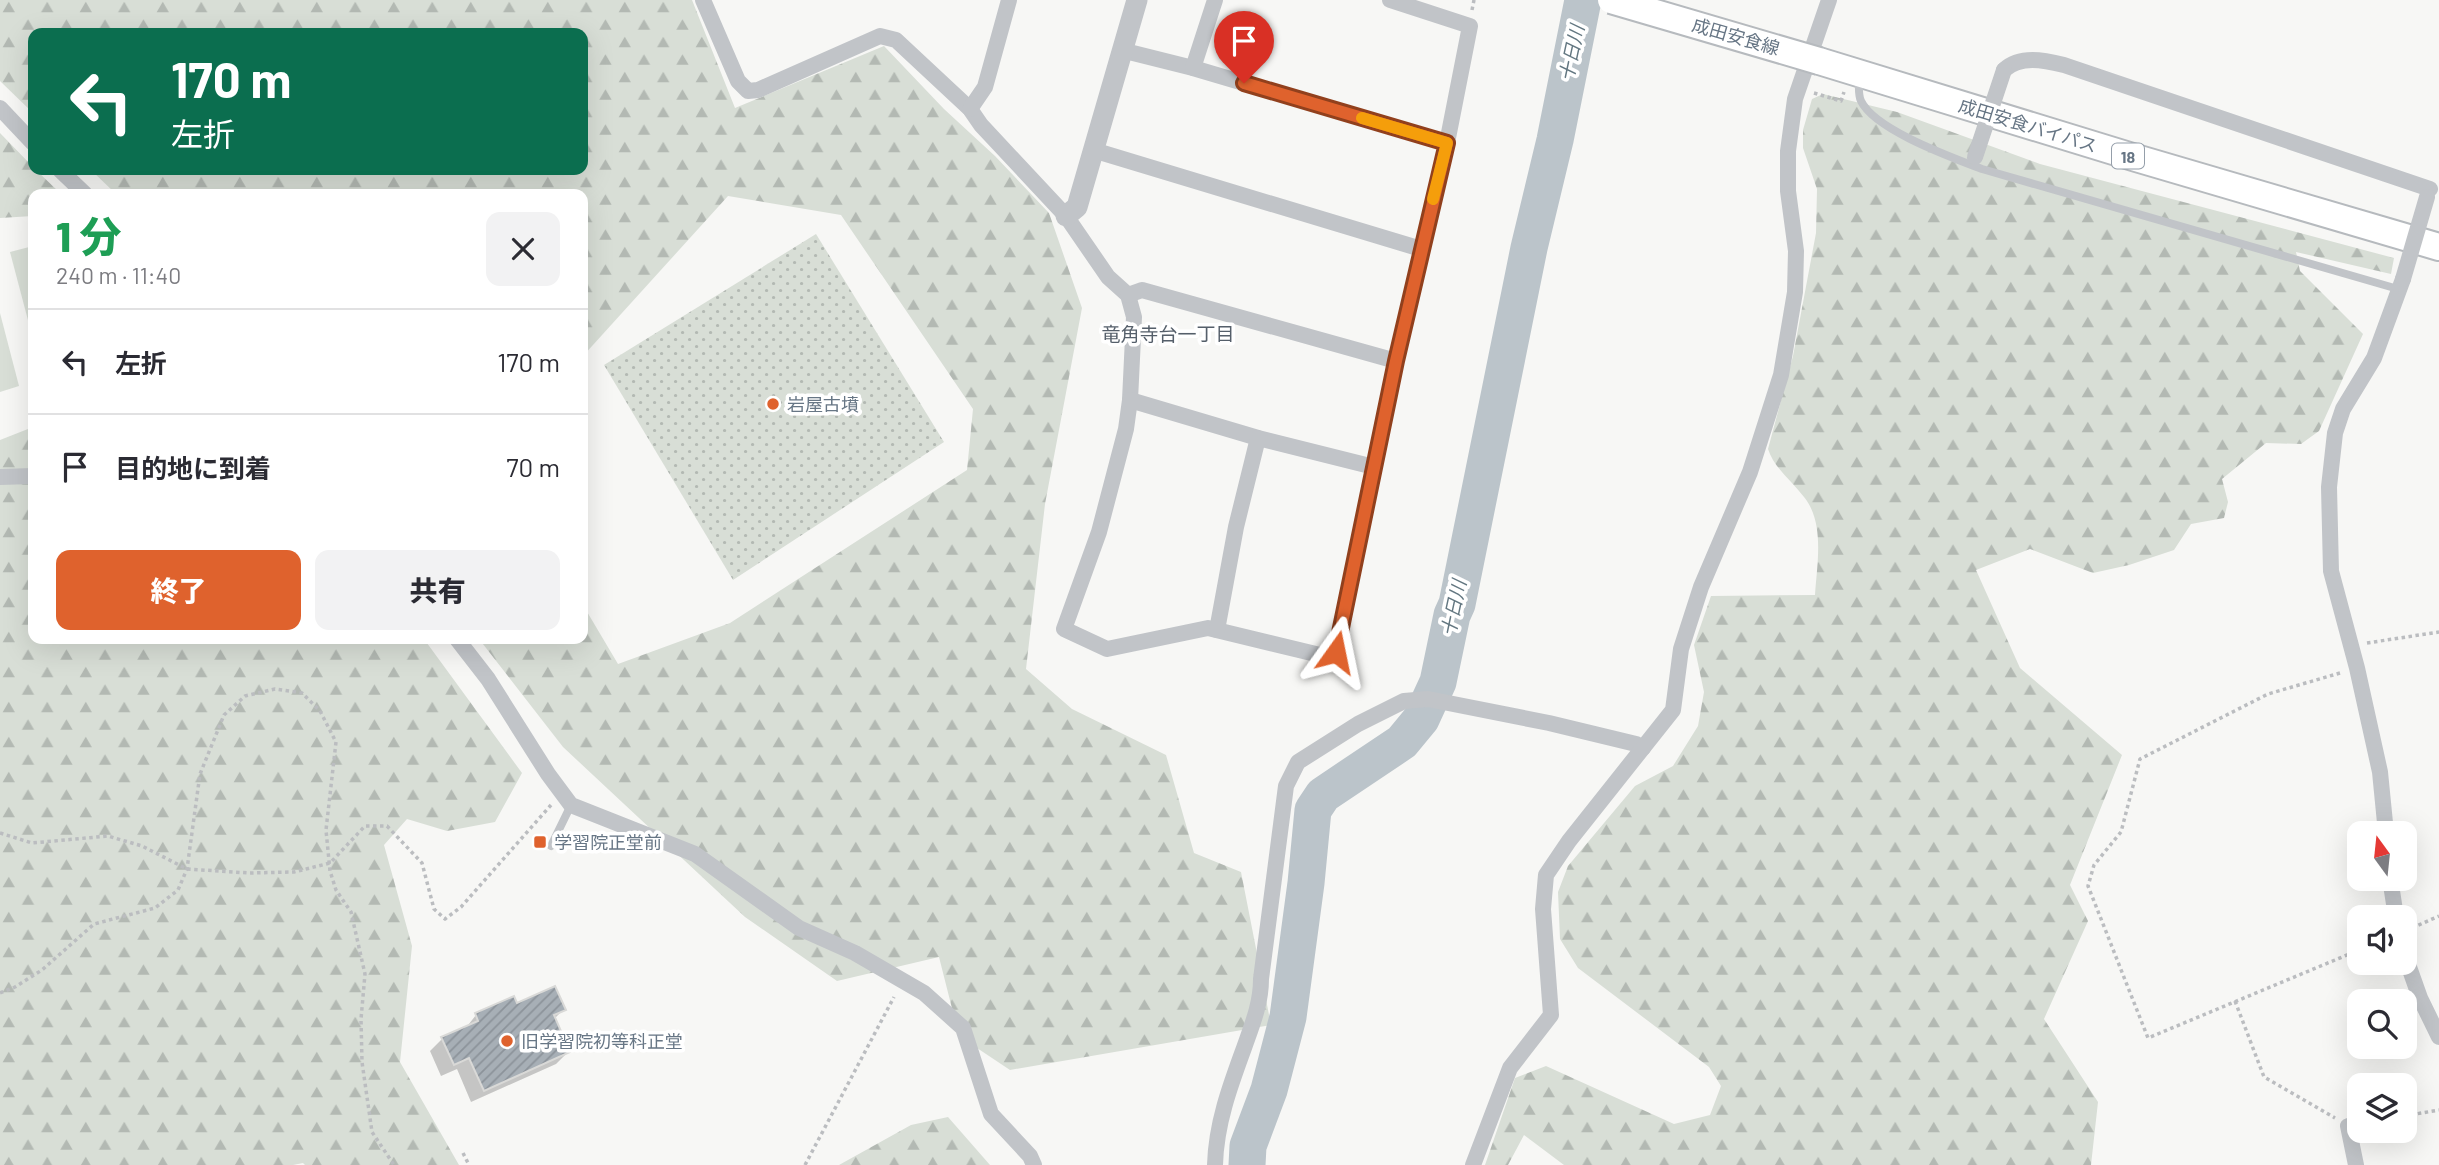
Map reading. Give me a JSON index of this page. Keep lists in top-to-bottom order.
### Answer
{
  "streets": {
    "main road": ["成田安食線", "成田安食バイパス", "18"]
  },
  "crossings": [
    ["成田安食線", "成田安食バイパス"]
  ],
  "districts": ["竜角寺台一丁目"],
  "water": ["十日川"],
  "places": {
    "other": ["岩屋古墳", "旧学習院初等科正堂"],
    "transit": ["学習院正堂前"]
  },
  "north": "top",
  "page": {
    "turn": ["170 m", "左折"],
    "heading": ["1 分", "240 m · 11:40"],
    "list": [
      {
        "name": "左折",
        "value": "170 m"
      },
      {
        "name": "目的地に到着",
        "value": "70 m"
      }
    ],
    "buttons": ["終了", "共有"]
  }
}
